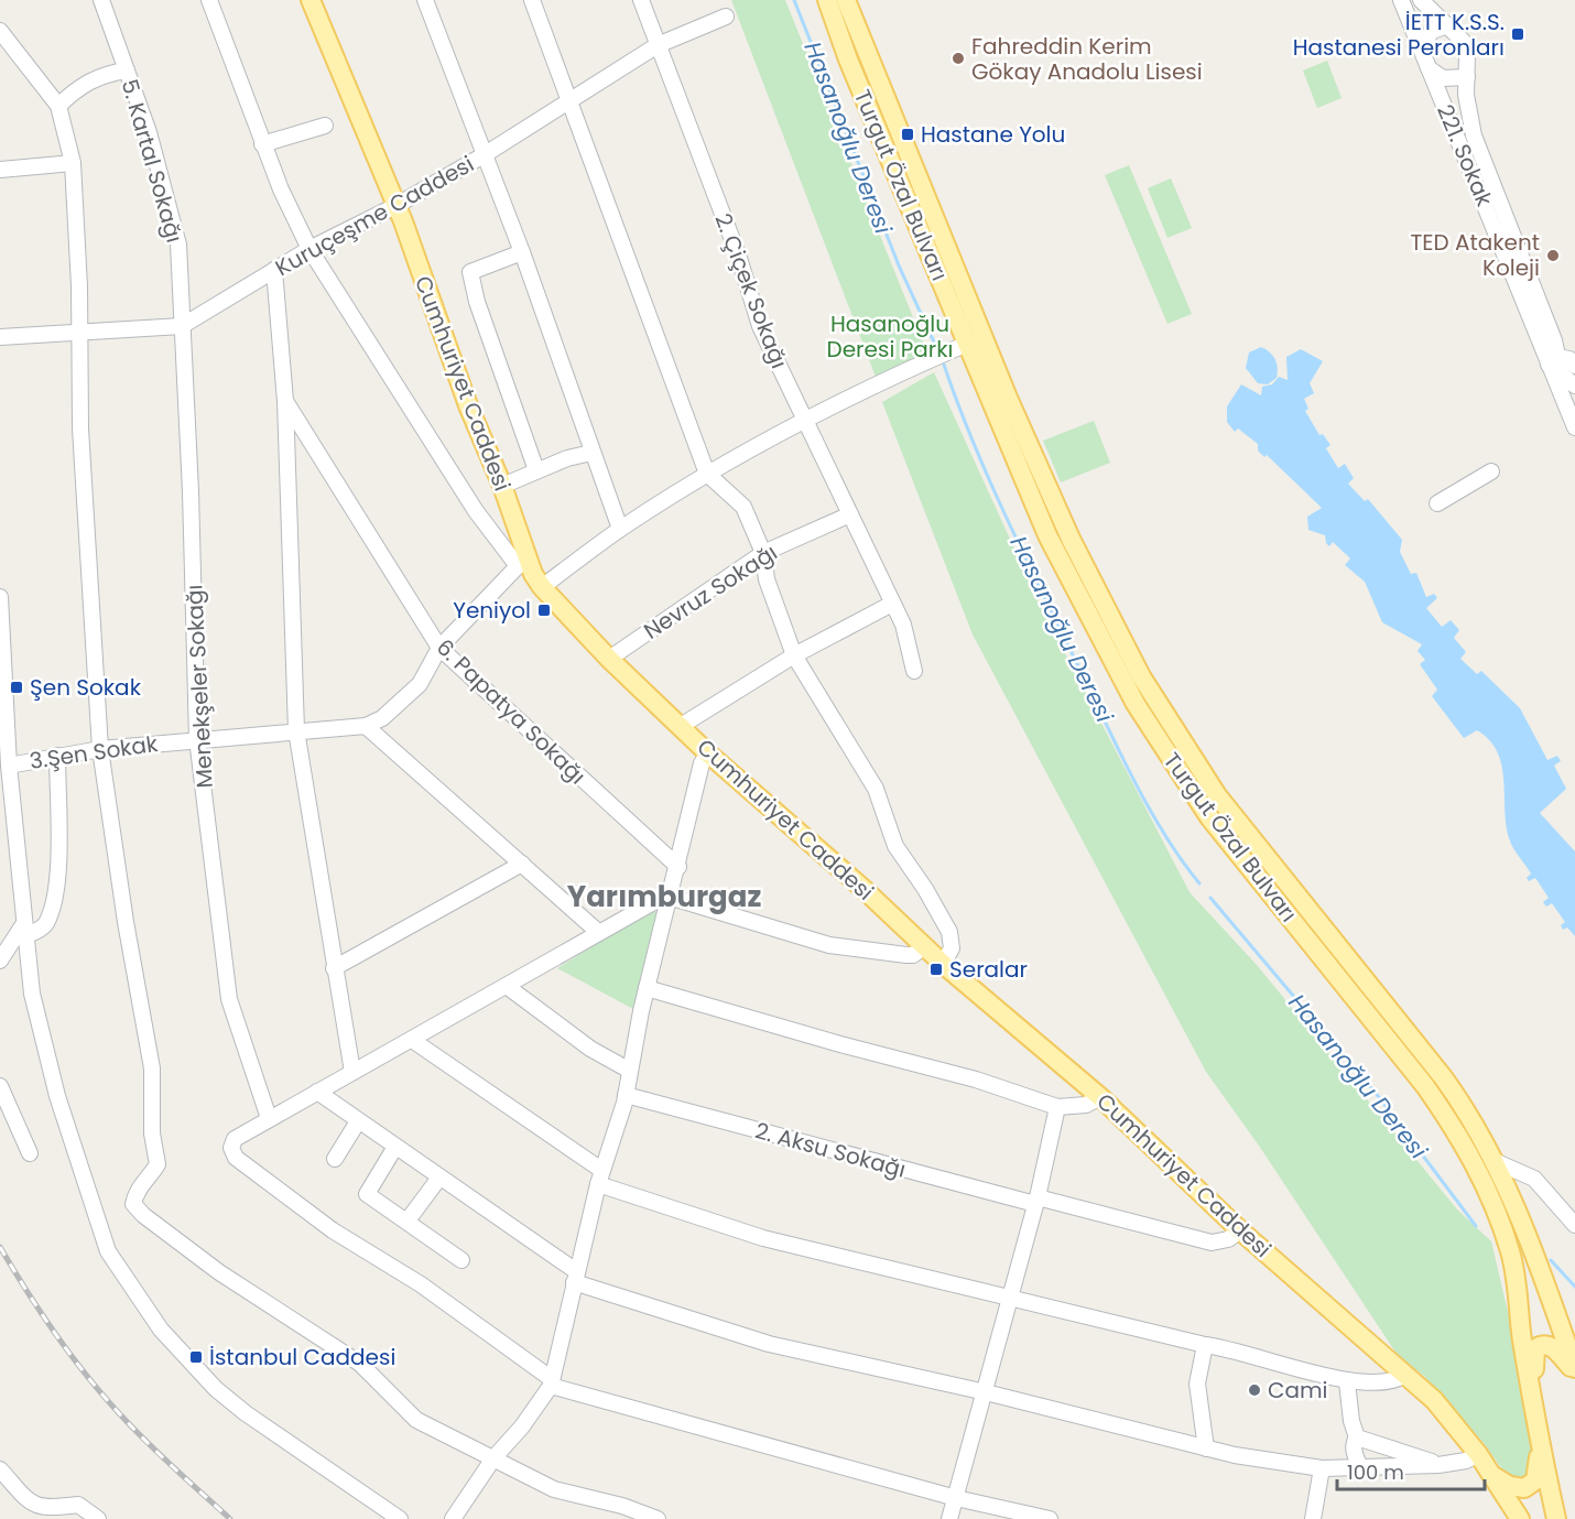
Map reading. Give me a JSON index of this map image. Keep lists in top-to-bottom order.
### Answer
{
  "streets": {
    "main road": ["Turgut Özal Bulvarı", "Cumhuriyet Caddesi"],
    "street": [
      "221. Sokak",
      "5. Kartal Sokağı",
      "Kuruçeşme Caddesi",
      "2. Çiçek Sokağı",
      "Nevruz Sokağı",
      "Menekşeler Sokağı",
      "6. Papatya Sokağı",
      "3.Şen Sokak",
      "2. Aksu Sokağı"
    ]
  },
  "crossings": [
    ["5. Kartal Sokağı", "Kuruçeşme Caddesi"],
    ["5. Kartal Sokağı", "Menekşeler Sokağı"],
    ["Kuruçeşme Caddesi", "2. Çiçek Sokağı"],
    ["Kuruçeşme Caddesi", "Cumhuriyet Caddesi"],
    ["Kuruçeşme Caddesi", "Menekşeler Sokağı"],
    ["2. Çiçek Sokağı", "Nevruz Sokağı"],
    ["Cumhuriyet Caddesi", "Nevruz Sokağı"],
    ["Cumhuriyet Caddesi", "2. Aksu Sokağı"],
    ["Menekşeler Sokağı", "3.Şen Sokak"]
  ],
  "districts": ["Yarımburgaz"],
  "water": ["Hasanoğlu Deresi"],
  "parks": ["Hasanoğlu Deresi Parkı"],
  "places": {
    "transit": [
      "İETT K.S.S. Hastanesi Peronları",
      "Hastane Yolu",
      "Yeniyol",
      "Şen Sokak",
      "Seralar",
      "İstanbul Caddesi"
    ],
    "other": ["Fahreddin Kerim Gökay Anadolu Lisesi", "TED Atakent Koleji", "Cami"]
  },
  "scale_bar": "100 m"
}
